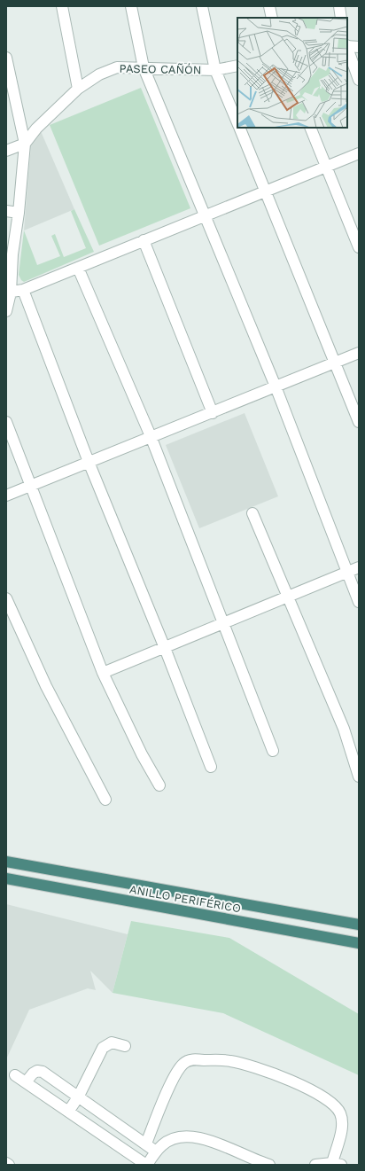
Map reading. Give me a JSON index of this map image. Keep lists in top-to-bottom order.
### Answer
{
  "streets": {
    "highway": ["ANILLO PERIFÉRICO"],
    "street": ["PASEO CAÑÓN"]
  }
}
